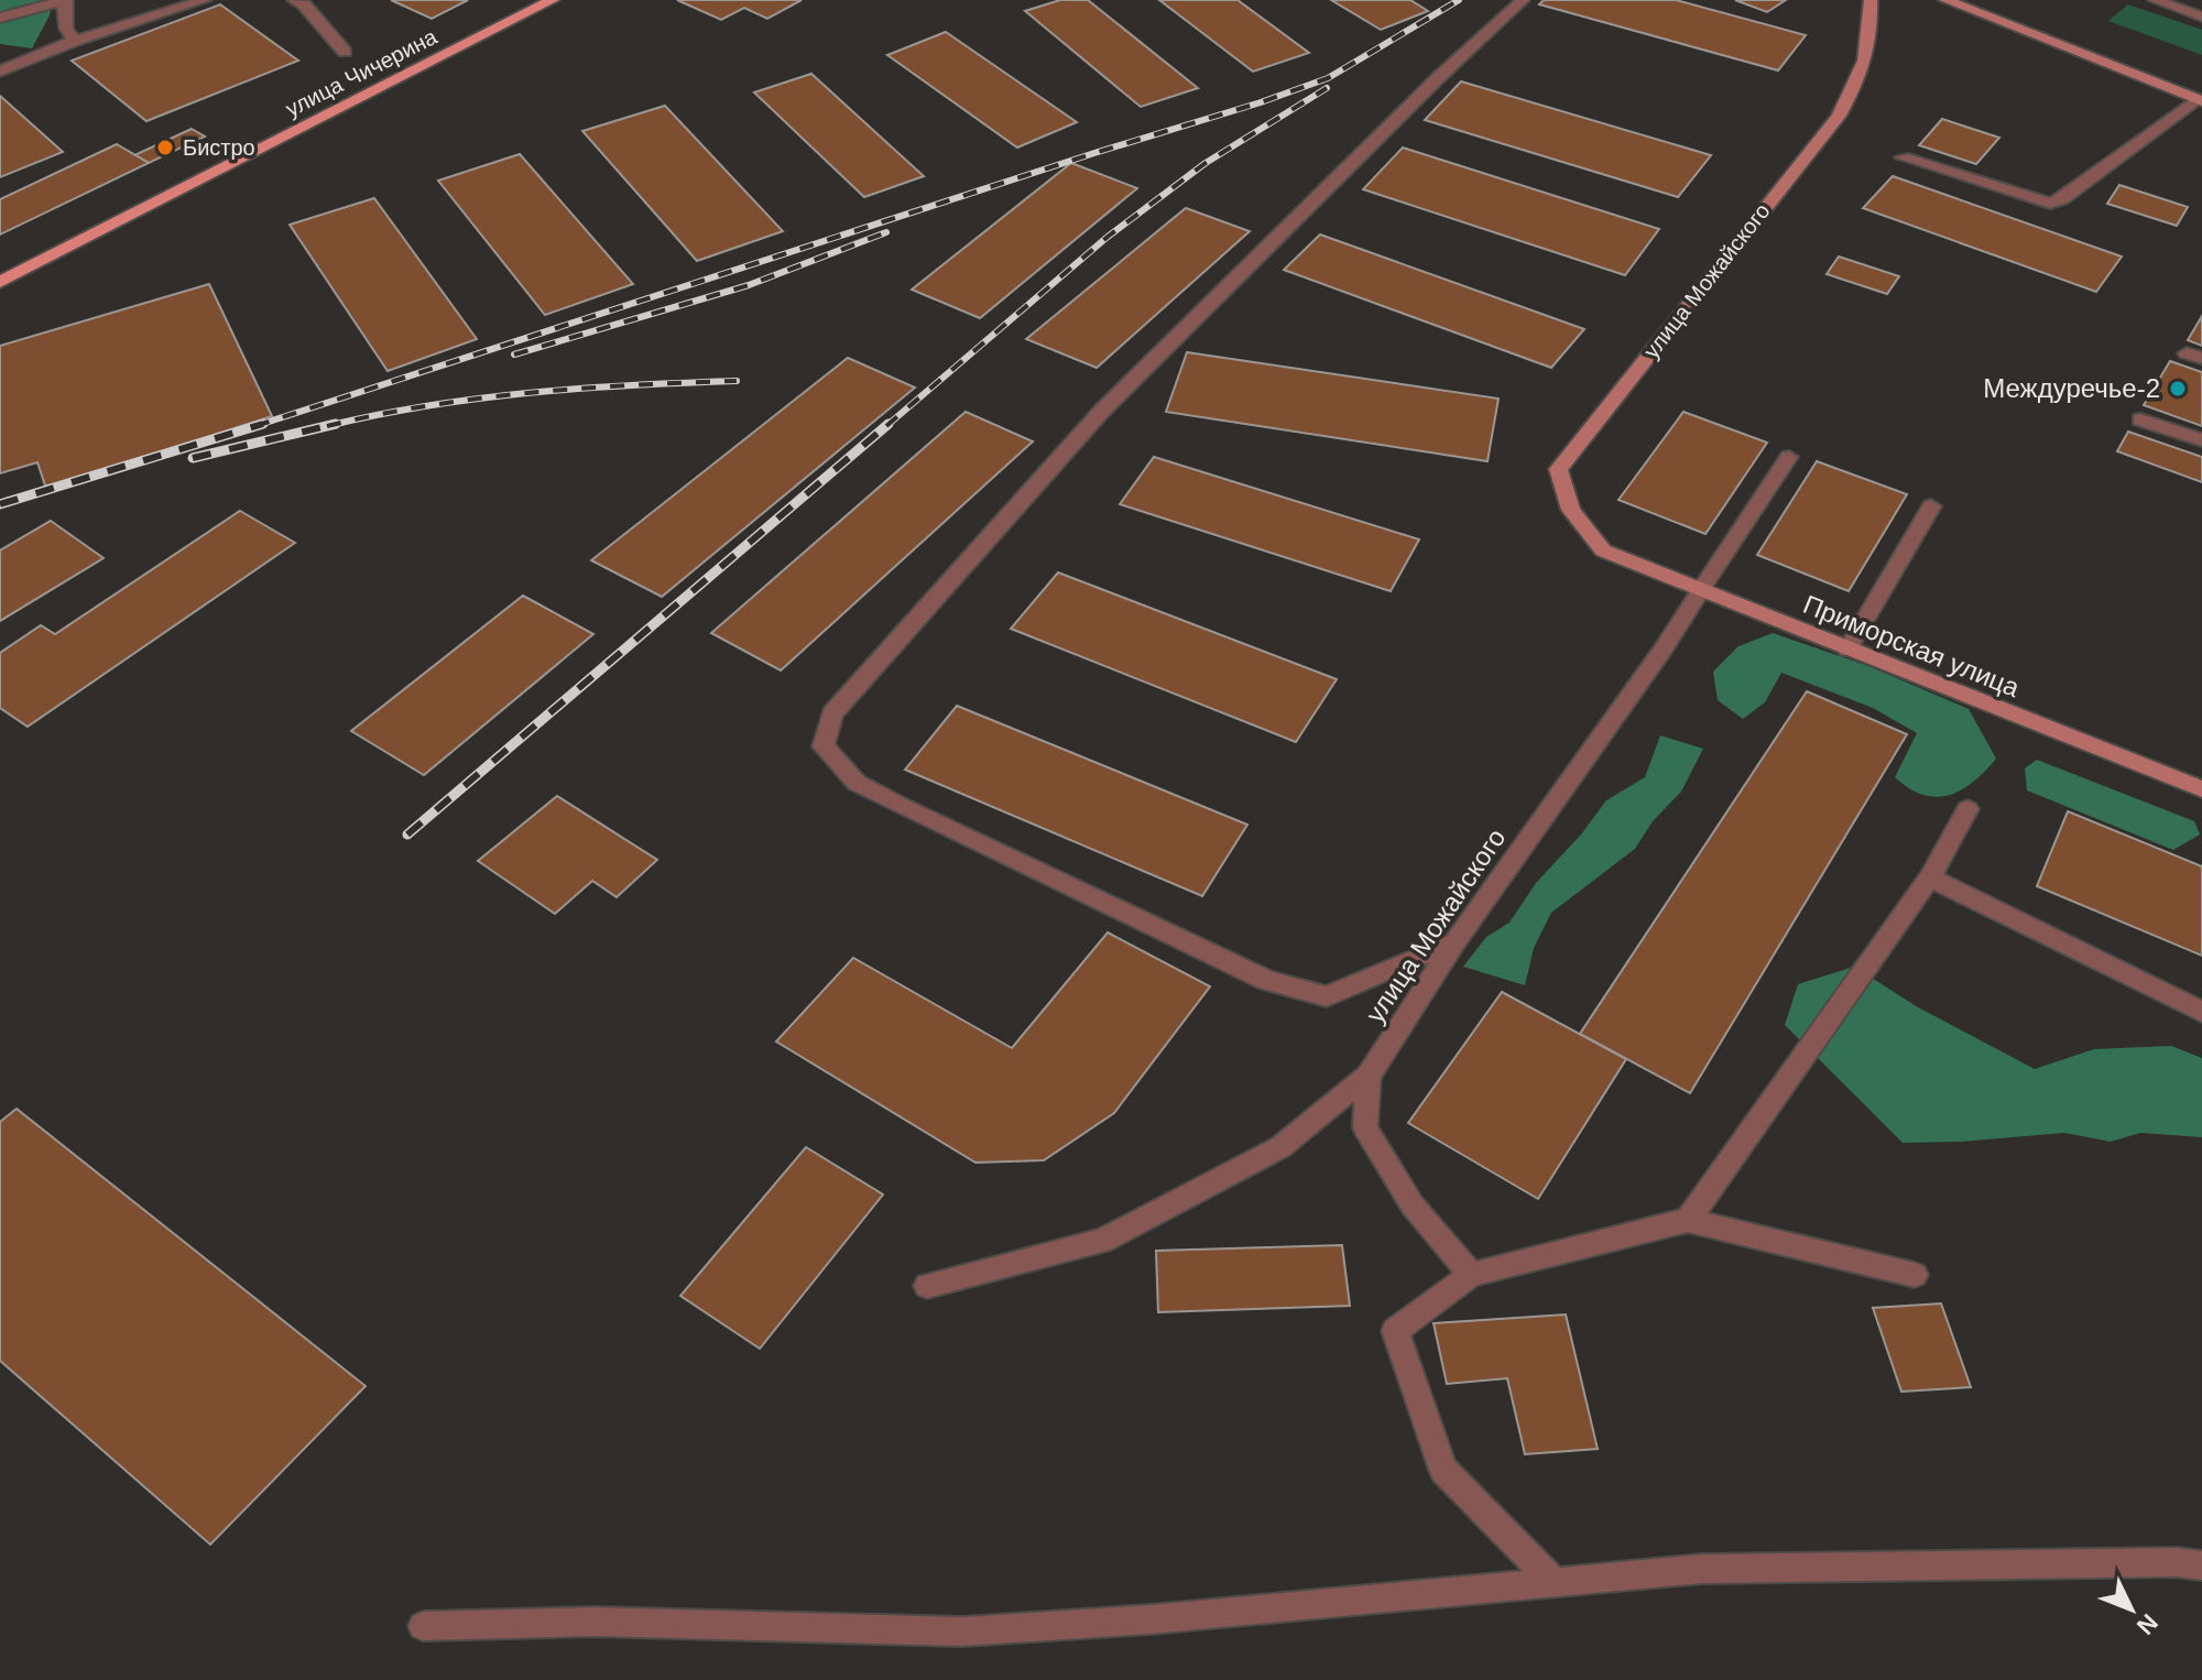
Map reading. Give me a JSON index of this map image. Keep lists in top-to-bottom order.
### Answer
{
  "streets": {
    "main road": ["улица Чичерина", "улица Можайского", "Приморская улица"]
  },
  "crossings": [
    ["улица Можайского", "Приморская улица"]
  ],
  "places": ["Бистро", "Междуречье-2"],
  "north": "bottom right"
}
